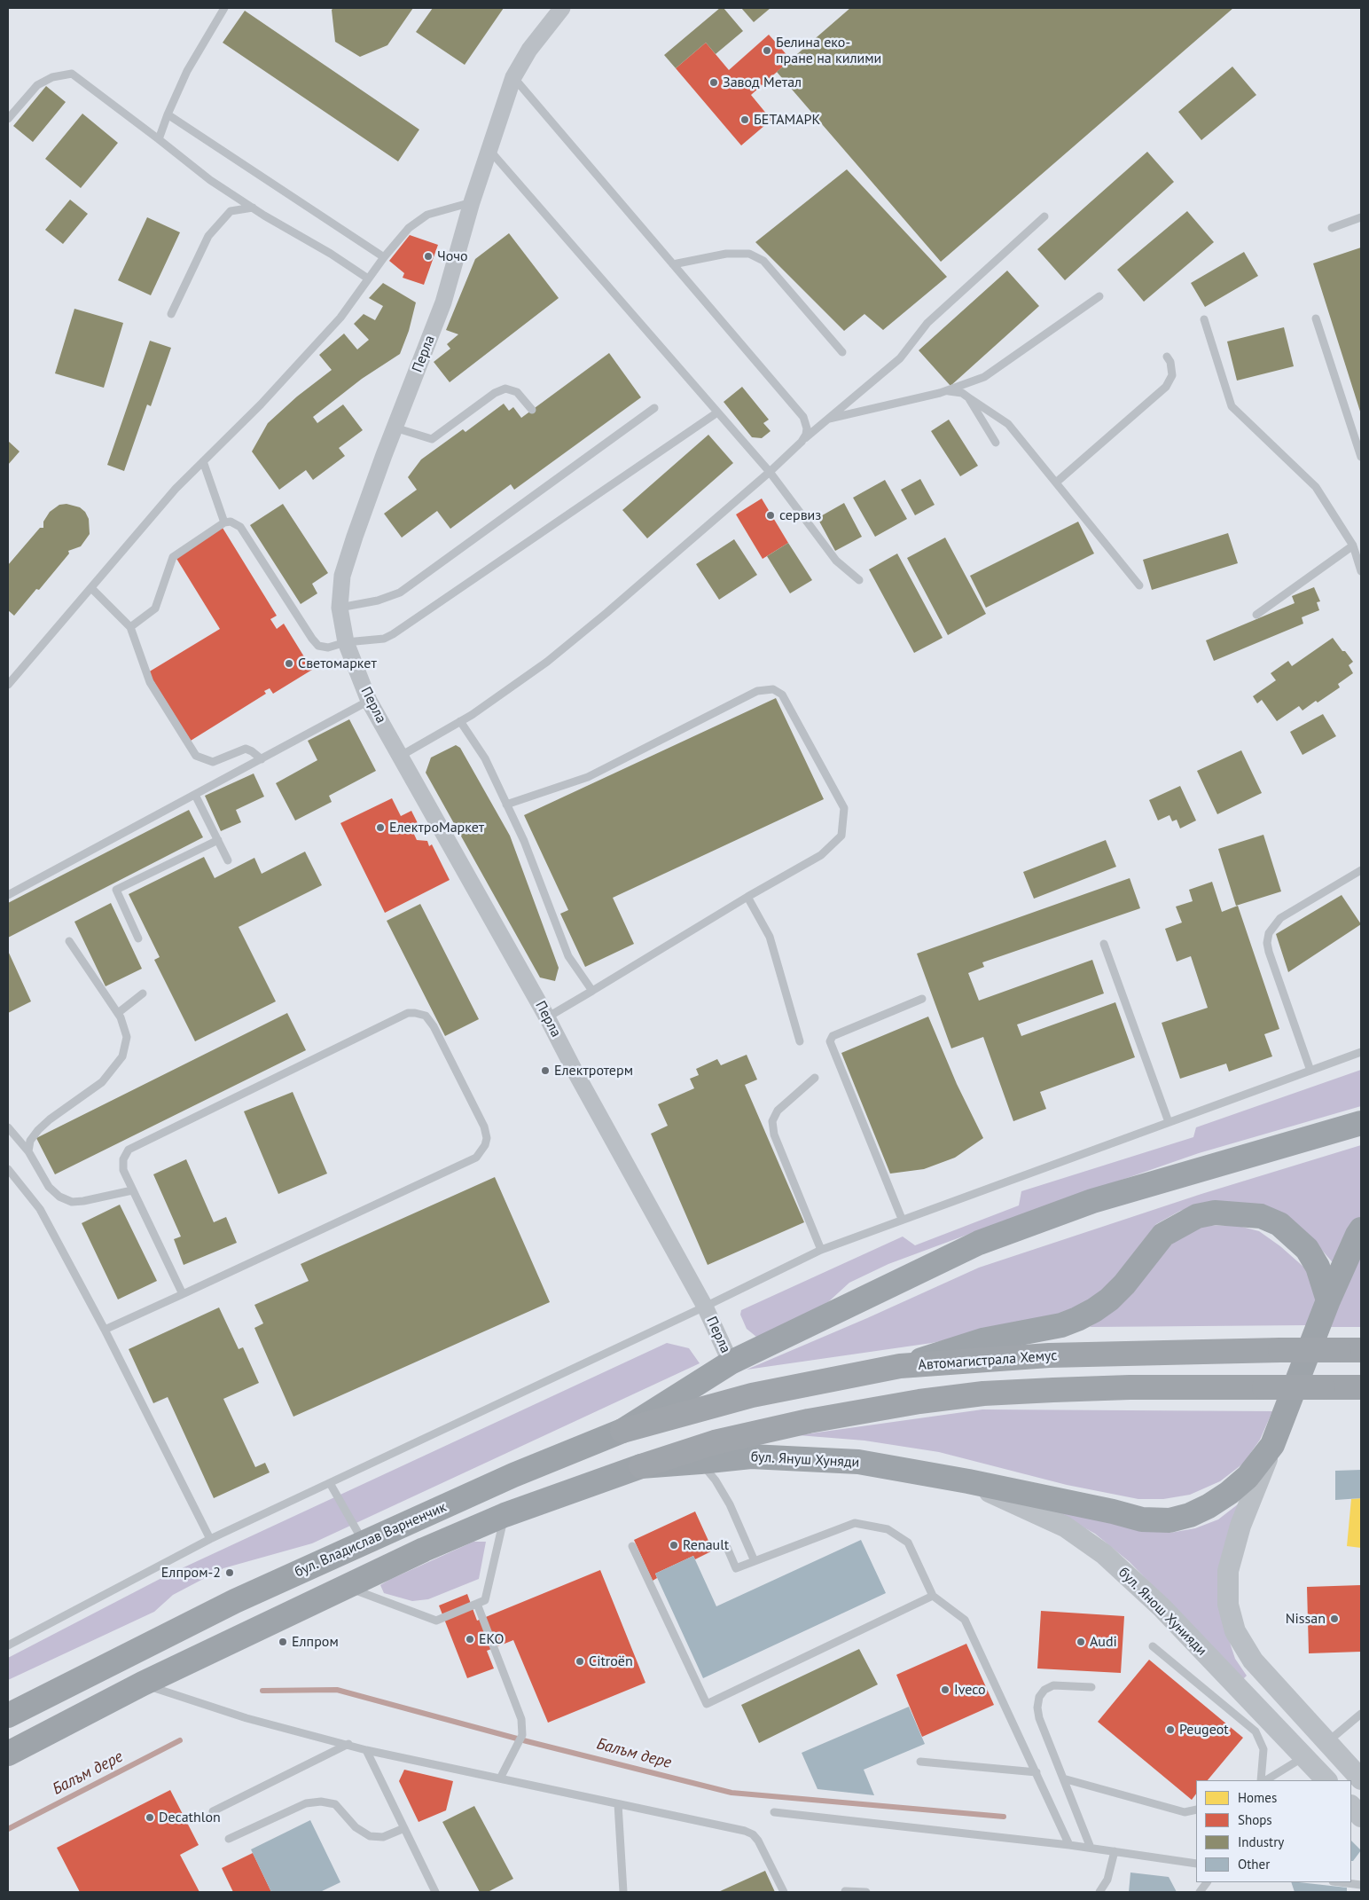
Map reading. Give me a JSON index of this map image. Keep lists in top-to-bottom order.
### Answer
{
  "streets": {
    "highway": ["Автомагистрала Хемус"],
    "main road": ["бул. Януш Хуняди", "бул. Владислав Варненчик"],
    "street": ["Перла", "бул. Янош Хунияди"]
  },
  "crossings": [
    ["Перла", "бул. Владислав Варненчик"],
    ["Автомагистрала Хемус", "бул. Владислав Варненчик"],
    ["бул. Януш Хуняди", "бул. Янош Хунияди"]
  ],
  "water": ["Балъм дере"],
  "places": [
    "Белина еко- пране на килими",
    "Завод Метал",
    "БЕТАМАРК",
    "Чочо",
    "сервиз",
    "Светомаркет",
    "ЕлектроМаркет",
    "Електротерм",
    "Renault",
    "Елпром-2",
    "Nissan",
    "EKO",
    "Елпром",
    "Audi",
    "Citroën",
    "Iveco",
    "Peugeot",
    "Decathlon"
  ],
  "legend": [
    "Homes",
    "Shops",
    "Industry",
    "Other"
  ]
}
